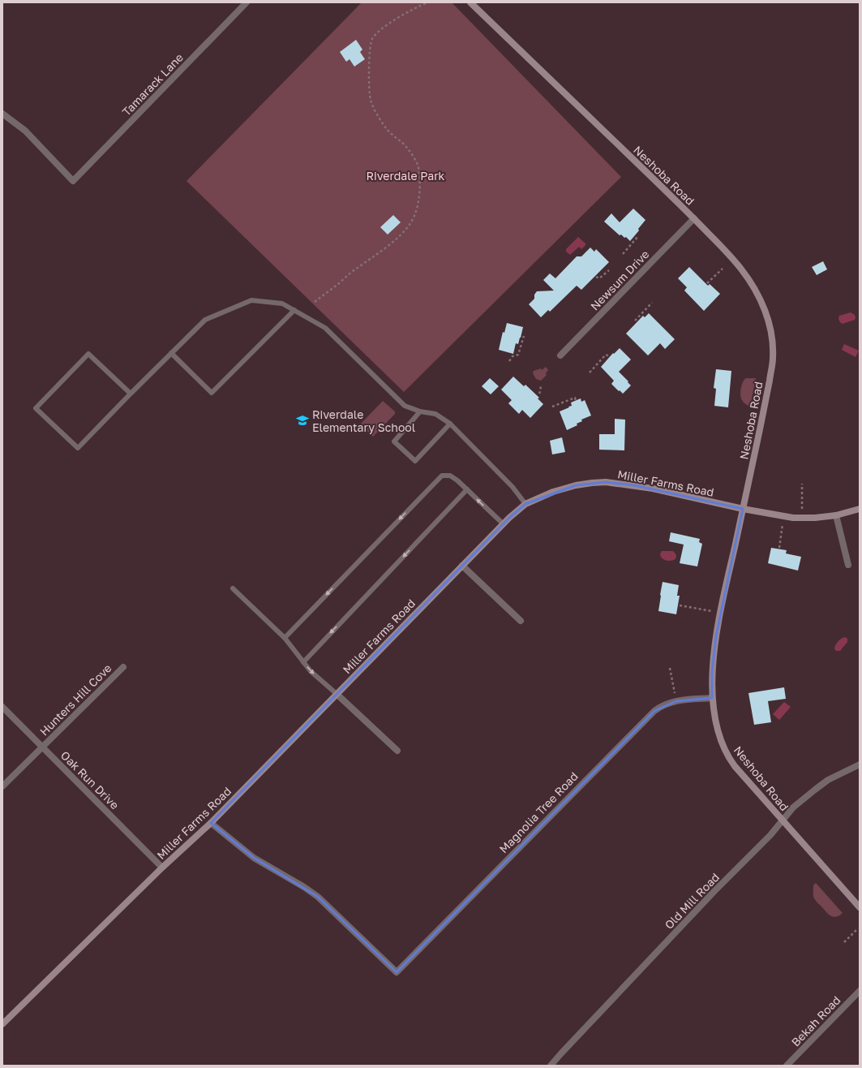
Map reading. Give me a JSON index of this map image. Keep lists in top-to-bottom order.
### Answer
{
  "streets": {
    "street": [
      "Tamarack Lane",
      "Neshoba Road",
      "Newsum Drive",
      "Miller Farms Road",
      "Hunters Hill Cove",
      "Oak Run Drive",
      "Magnolia Tree Road",
      "Old Mill Road",
      "Bekah Road"
    ]
  },
  "crossings": [
    ["Neshoba Road", "Newsum Drive"],
    ["Neshoba Road", "Miller Farms Road"],
    ["Neshoba Road", "Magnolia Tree Road"],
    ["Neshoba Road", "Old Mill Road"],
    ["Miller Farms Road", "Oak Run Drive"],
    ["Miller Farms Road", "Magnolia Tree Road"],
    ["Hunters Hill Cove", "Oak Run Drive"]
  ],
  "parks": ["Riverdale Park"],
  "places": {
    "school or university": ["Riverdale Elementary School"]
  }
}
